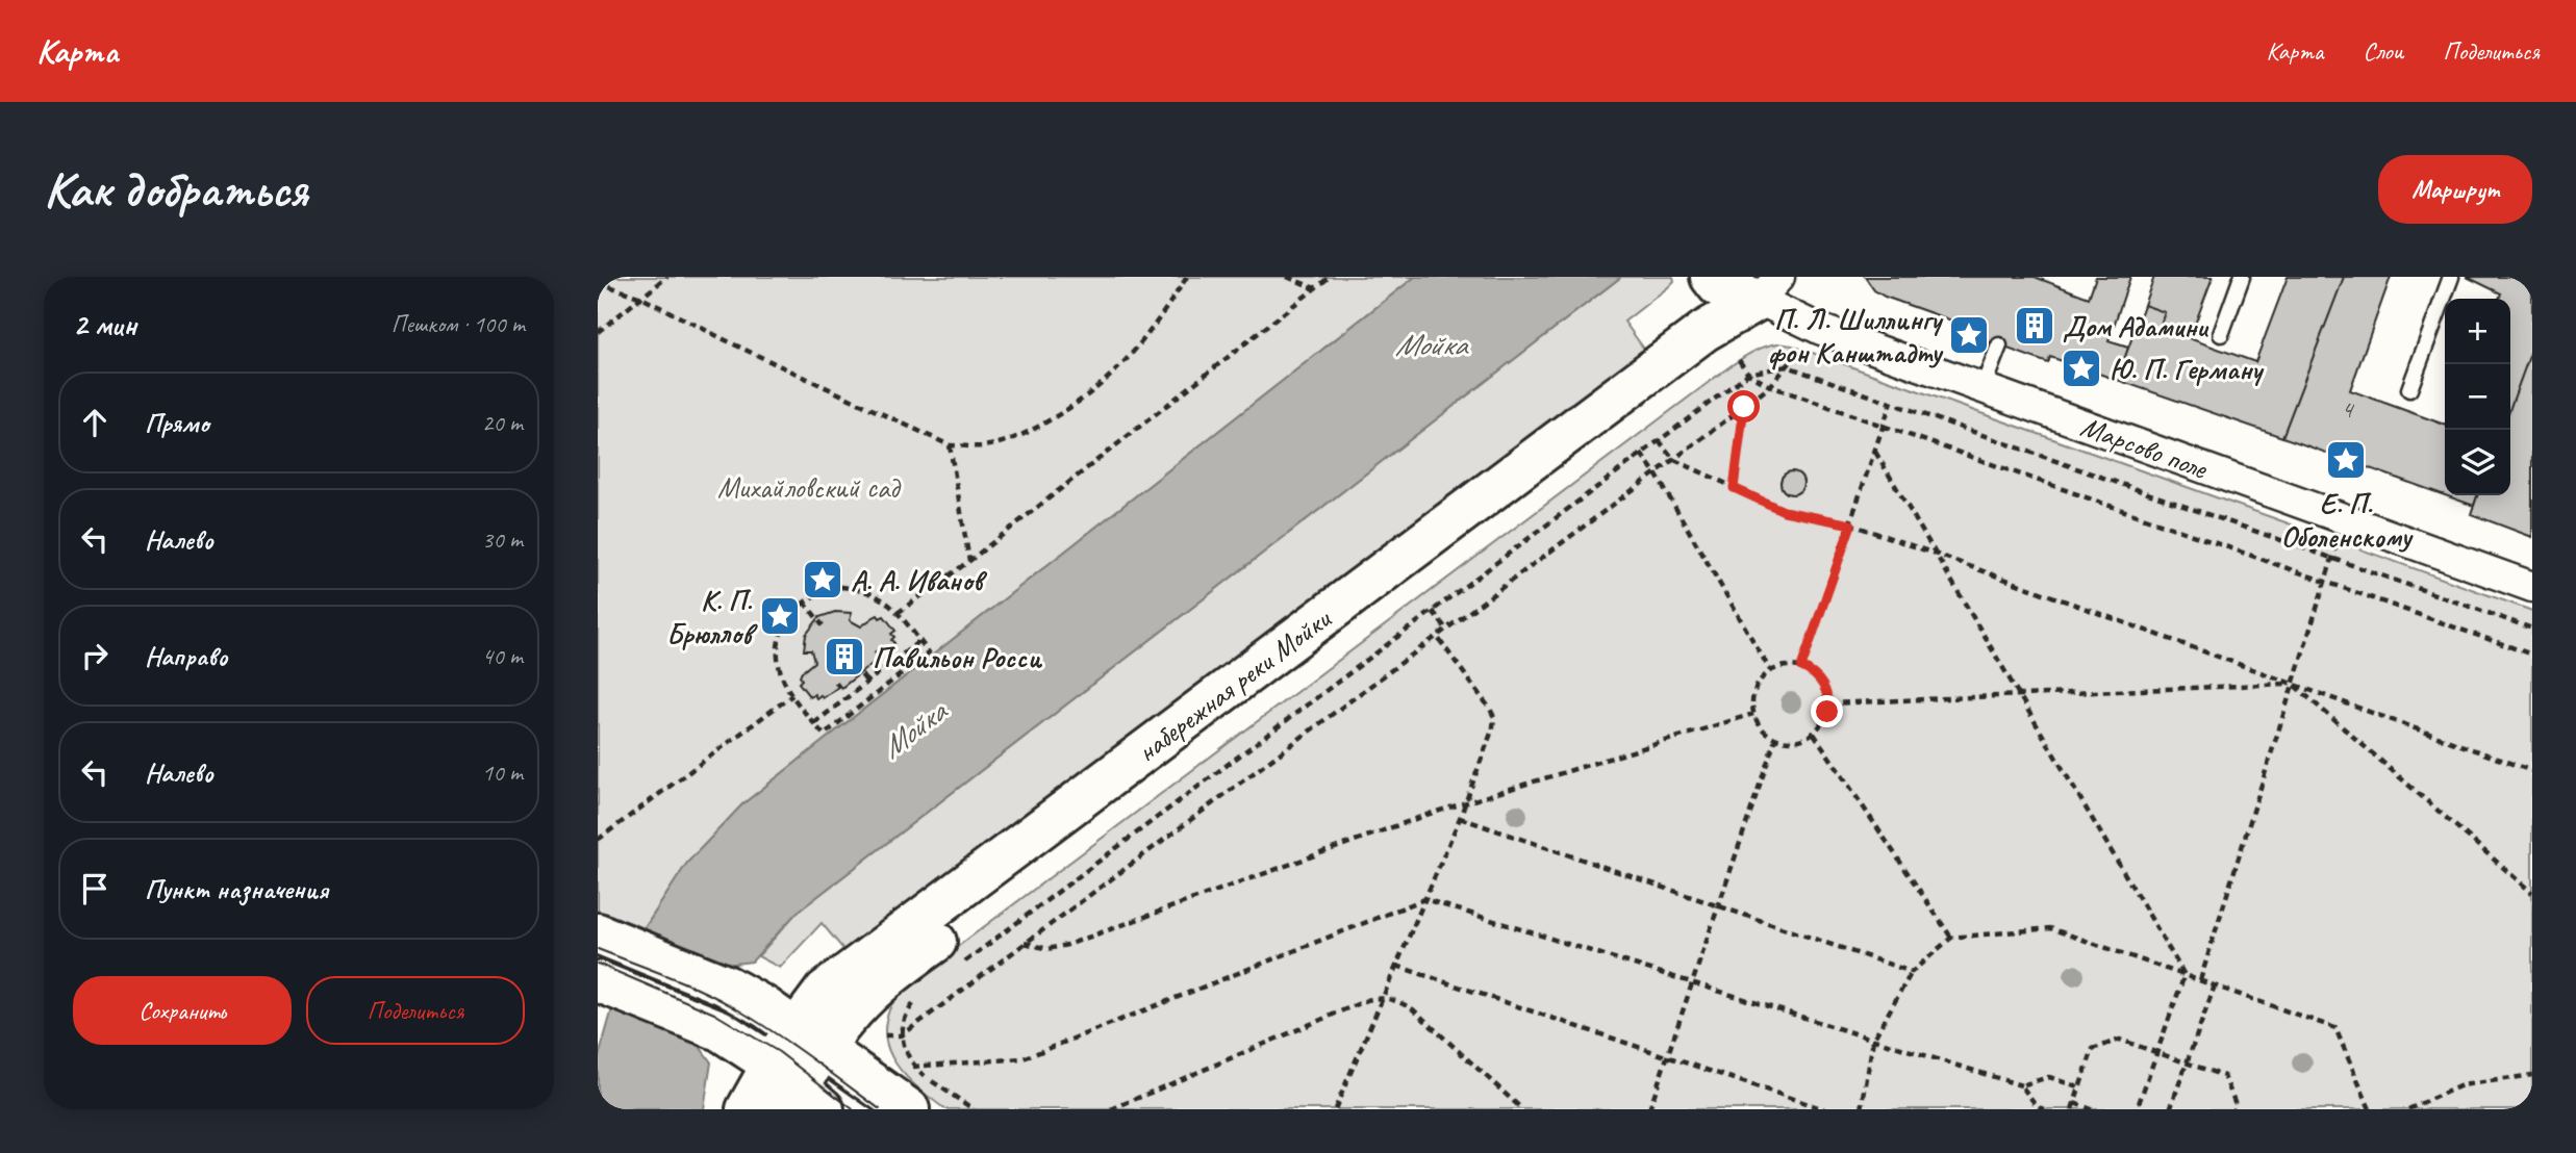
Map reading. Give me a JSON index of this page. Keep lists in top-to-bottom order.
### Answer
{
  "streets": {
    "main road": ["набережная реки Мойки"],
    "street": ["Марсово поле"]
  },
  "crossings": [
    ["Марсово поле", "набережная реки Мойки"]
  ],
  "water": ["Мойка"],
  "parks": ["Михайловский сад"],
  "places": {
    "building": ["Дом Адамини", "Павильон Росси"],
    "place": [
      "П. Л. Шиллингу фон Канштадту",
      "Ю. П. Герману",
      "Е. П. Оболенскому",
      "А. А. Иванов",
      "К. П. Брюллов"
    ]
  },
  "house_numbers": ["4"],
  "page": {
    "header": "Карта",
    "nav": ["Карта", "Слои", "Поделиться"],
    "buttons": [
      "Маршрут",
      ["Сохранить", "Поделиться"]
    ],
    "title": "Как добраться",
    "heading": ["2 мин", "Пешком · 100 m"],
    "map_buttons": ["+", "−"],
    "list": [
      ["Прямо", "20 m"],
      ["Налево", "30 m"],
      ["Направо", "40 m"],
      ["Налево", "10 m"],
      "Пункт назначения"
    ]
  }
}
